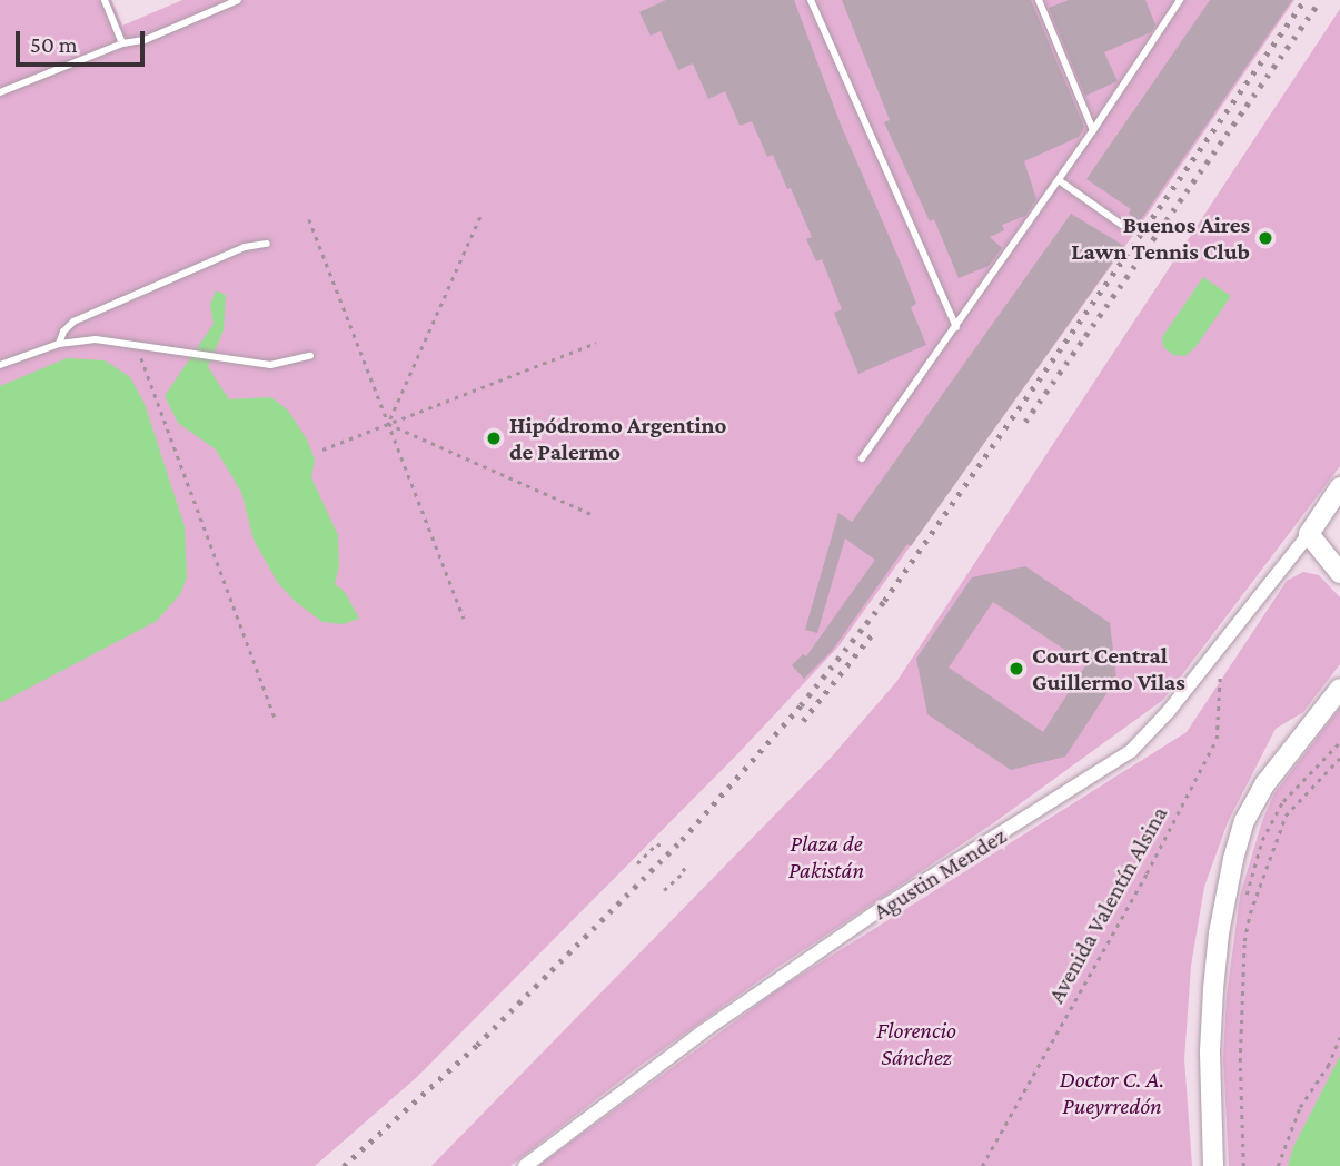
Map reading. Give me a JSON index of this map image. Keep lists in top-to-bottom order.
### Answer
{
  "streets": {
    "street": ["Agustin Mendez"],
    "path": ["Avenida Valentín Alsina"]
  },
  "crossings": [
    ["Agustin Mendez", "Avenida Valentín Alsina"]
  ],
  "parks": ["Plaza de Pakistán", "Florencio Sánchez", "Doctor C. A. Pueyrredón"],
  "places": ["Buenos Aires Lawn Tennis Club", "Hipódromo Argentino de Palermo", "Court Central Guillermo Vilas"],
  "scale_bar": "50 m"
}
